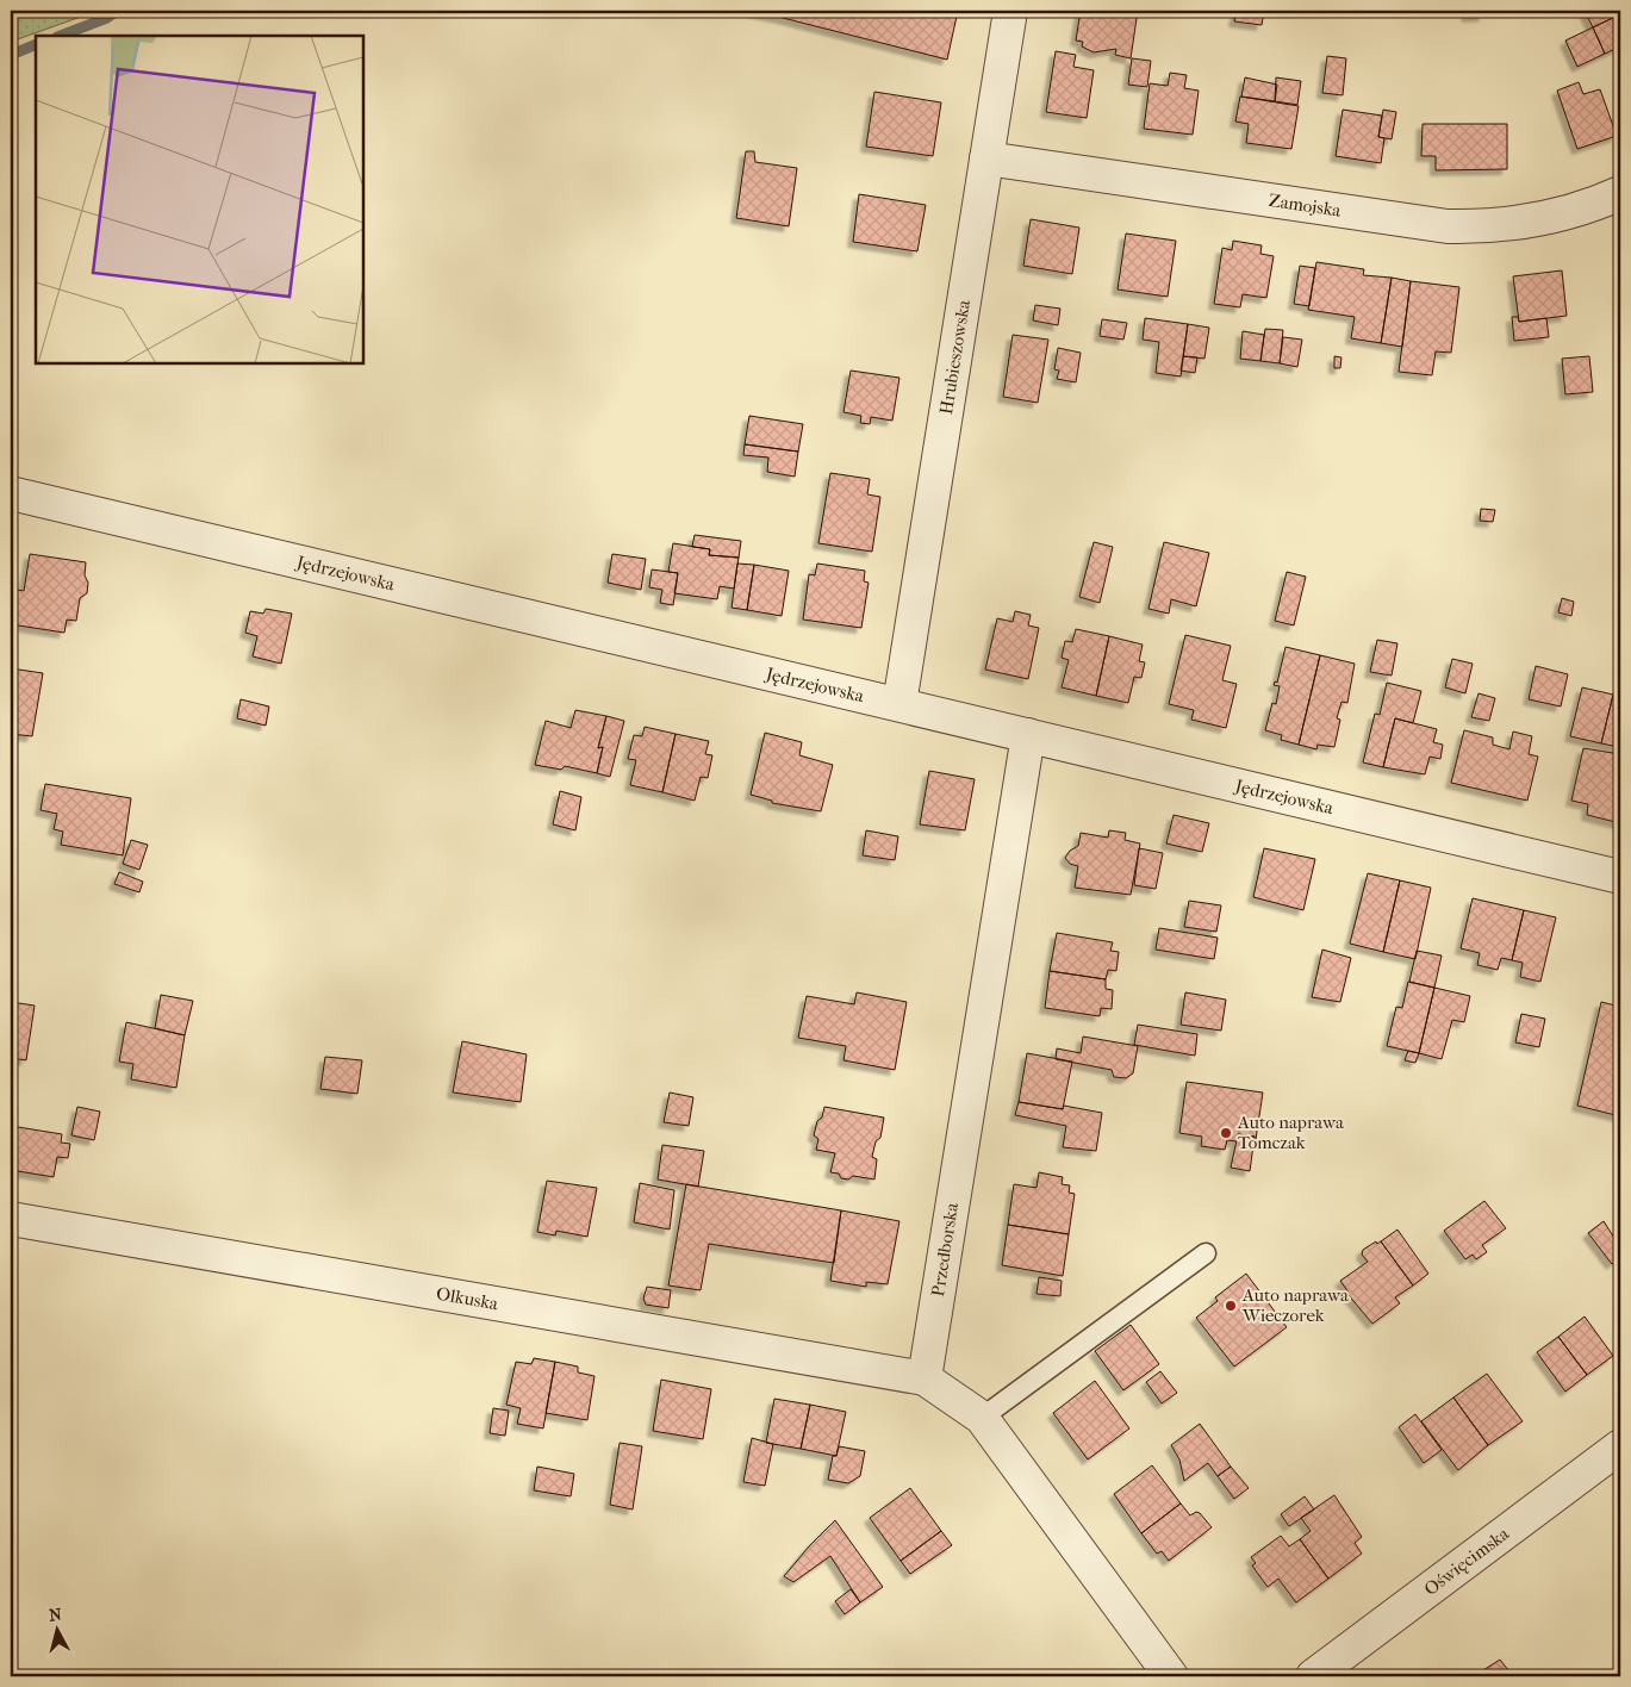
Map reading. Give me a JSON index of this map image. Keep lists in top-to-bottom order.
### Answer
{
  "streets": {
    "street": [
      "Zamojska",
      "Hrubieszowska",
      "Jędrzejowska",
      "Przedborska",
      "Olkuska",
      "Oświęcimska"
    ]
  },
  "crossings": [
    ["Zamojska", "Hrubieszowska"],
    ["Hrubieszowska", "Jędrzejowska"],
    ["Jędrzejowska", "Przedborska"],
    ["Przedborska", "Olkuska"]
  ],
  "places": ["Auto naprawa Tomczak", "Auto naprawa Wieczorek"],
  "north": "top"
}
